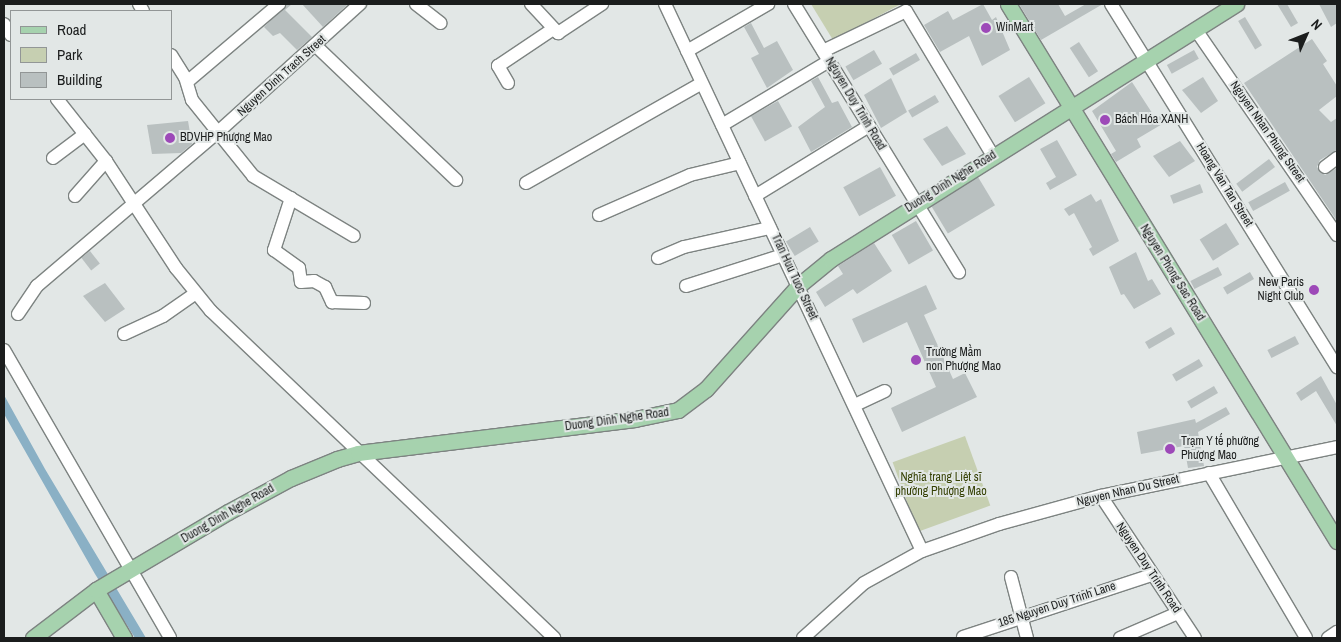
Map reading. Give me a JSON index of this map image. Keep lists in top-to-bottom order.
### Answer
{
  "streets": {
    "main road": ["Duong Dinh Nghe Road", "Nguyen Phong Sac Road"],
    "street": [
      "Nguyen Dinh Trach Street",
      "Nguyen Duy Trinh Road",
      "Nguyen Nhan Phung Street",
      "Hoang Van Tan Street",
      "Tran Huu Tuoc Street",
      "Nguyen Nhan Du Street",
      "185 Nguyen Duy Trinh Lane"
    ]
  },
  "crossings": [
    ["Nguyen Duy Trinh Road", "Duong Dinh Nghe Road"],
    ["Nguyen Duy Trinh Road", "Nguyen Nhan Du Street"],
    ["Nguyen Duy Trinh Road", "185 Nguyen Duy Trinh Lane"],
    ["Nguyen Nhan Phung Street", "Duong Dinh Nghe Road"],
    ["Duong Dinh Nghe Road", "Hoang Van Tan Street"],
    ["Duong Dinh Nghe Road", "Nguyen Phong Sac Road"],
    ["Duong Dinh Nghe Road", "Tran Huu Tuoc Street"],
    ["Nguyen Phong Sac Road", "Nguyen Nhan Du Street"],
    ["Tran Huu Tuoc Street", "Nguyen Nhan Du Street"]
  ],
  "parks": ["Nghĩa trang Liệt sĩ phường Phượng Mao"],
  "places": [
    "WinMart",
    "Bách Hóa XANH",
    "BDVHP Phượng Mao",
    "New Paris Night Club",
    "Trường Mầm non Phượng Mao",
    "Trạm Y tế phường Phượng Mao"
  ],
  "legend": ["Road", "Park", "Building"],
  "north": "top right"
}
